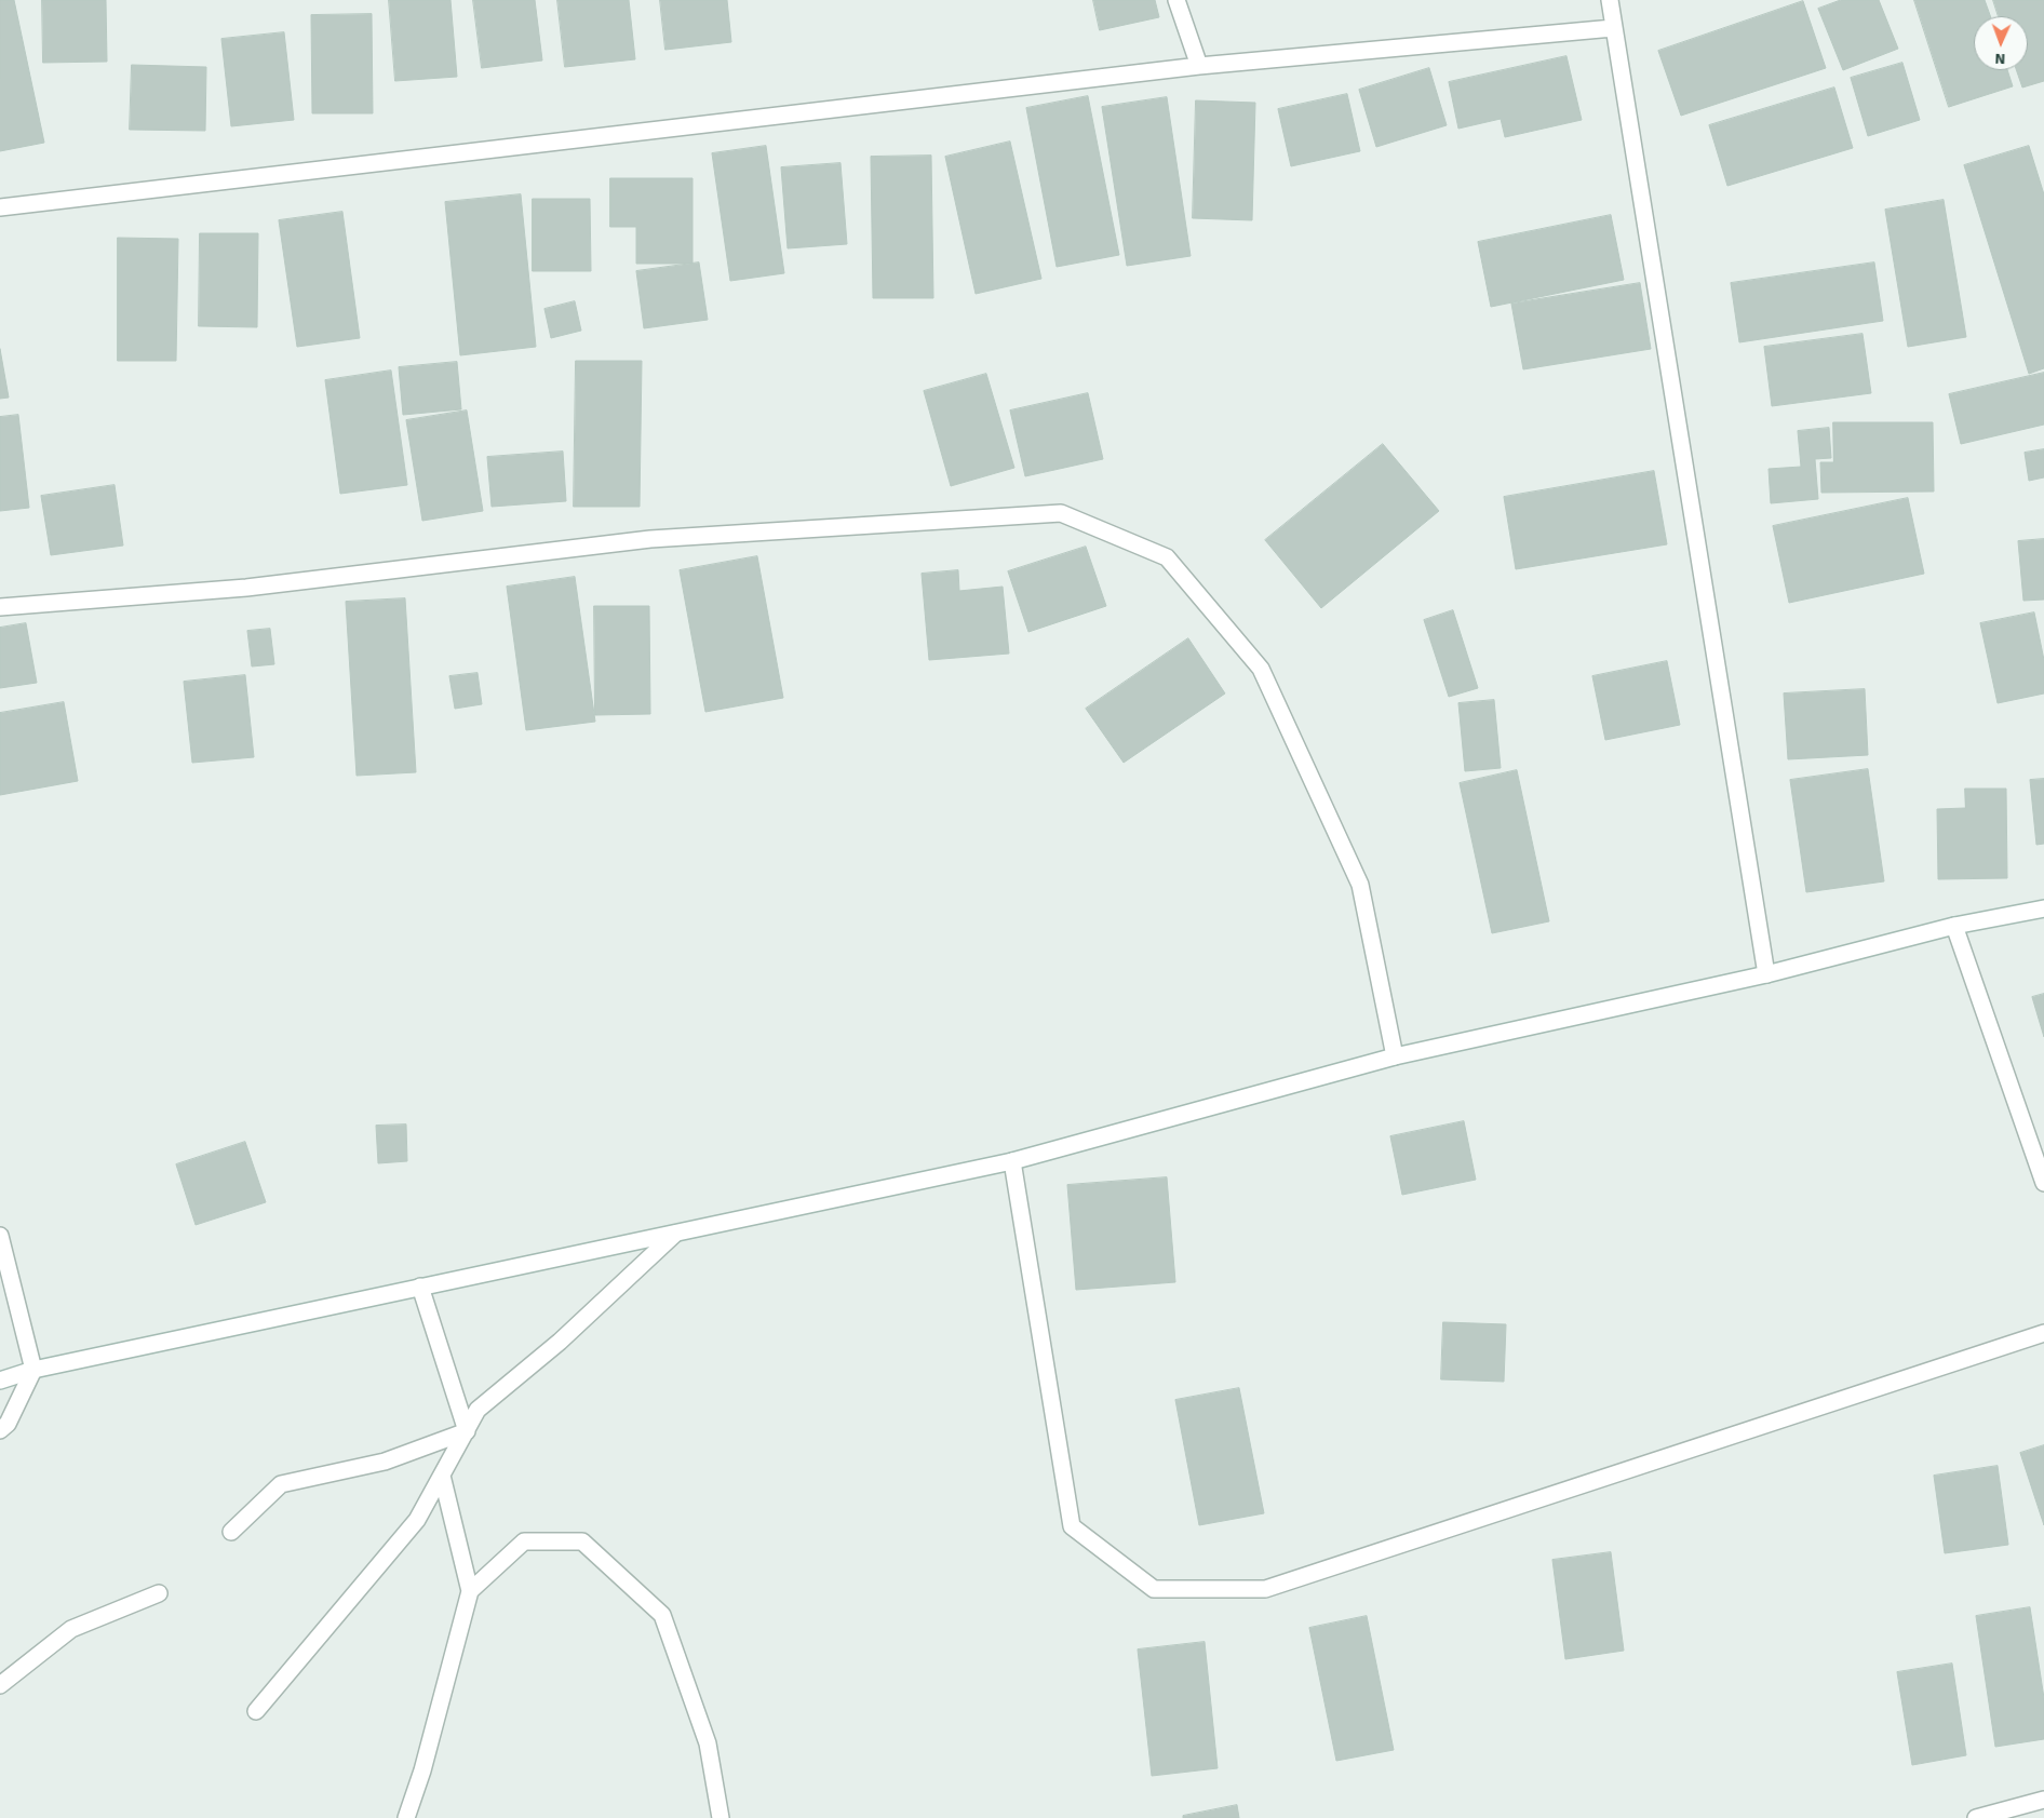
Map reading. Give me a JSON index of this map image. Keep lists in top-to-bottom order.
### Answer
{
  "north": "bottom"
}
